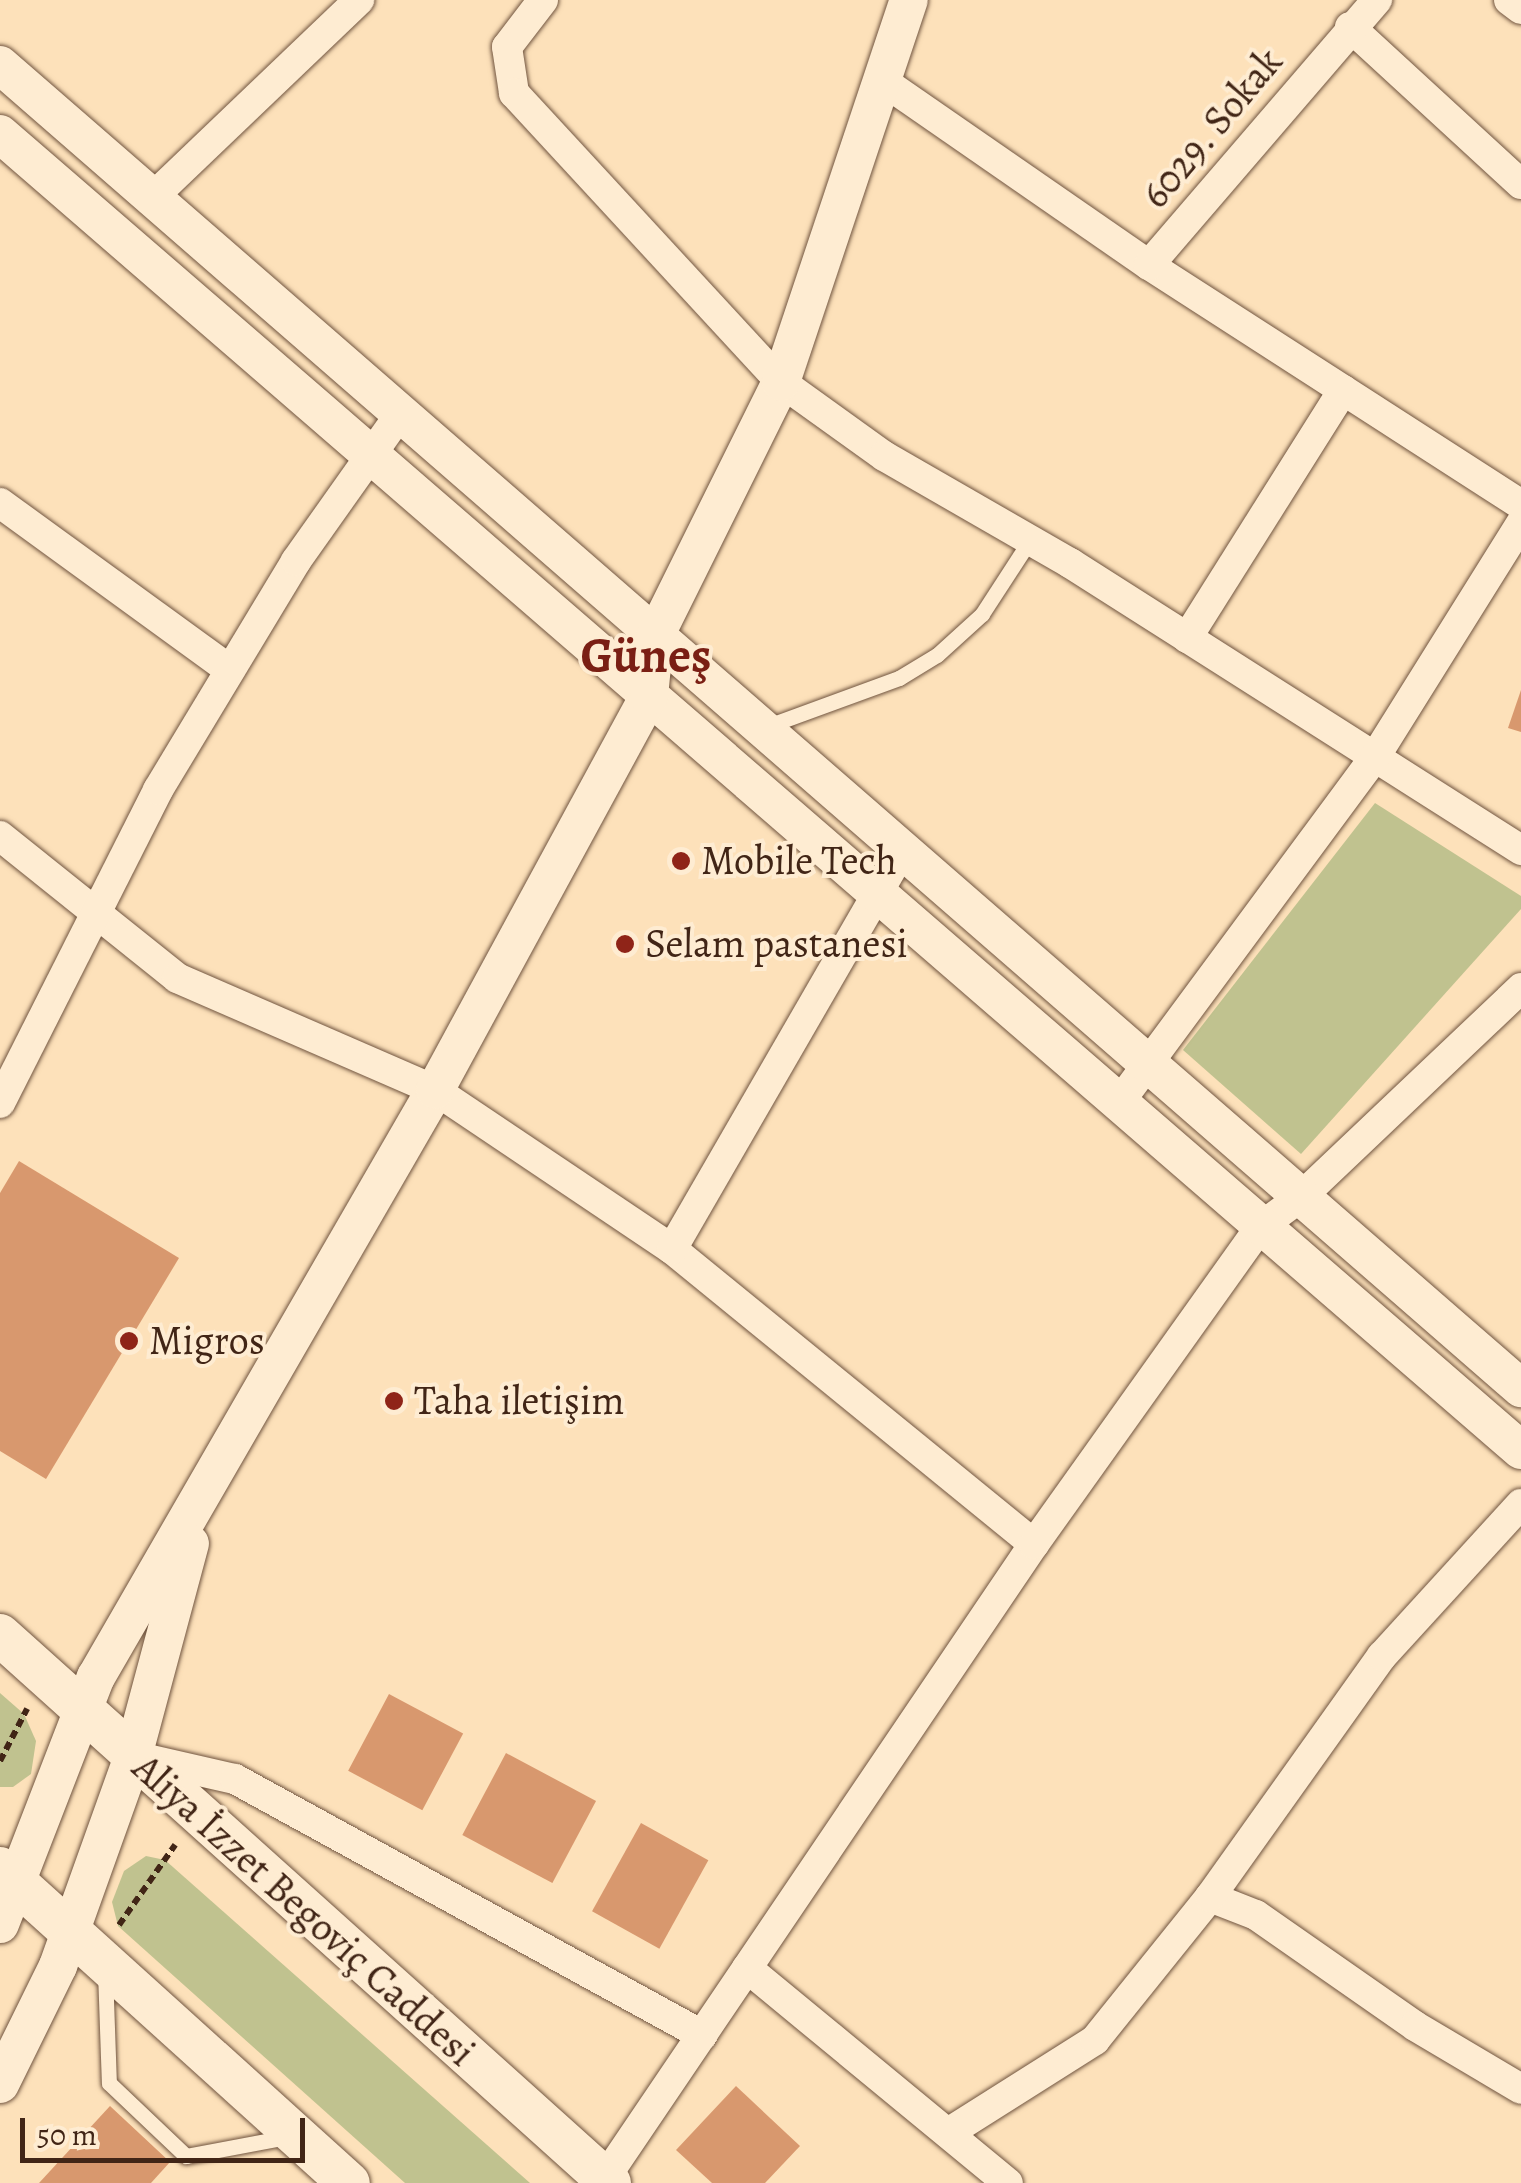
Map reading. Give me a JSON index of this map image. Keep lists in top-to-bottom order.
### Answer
{
  "streets": {
    "main road": ["Aliya İzzet Begoviç Caddesi"],
    "street": ["6029. Sokak"]
  },
  "districts": ["Güneş"],
  "places": [
    "Mobile Tech",
    "Selam pastanesi",
    "Migros",
    "Taha iletişim"
  ],
  "scale_bar": "50 m"
}
